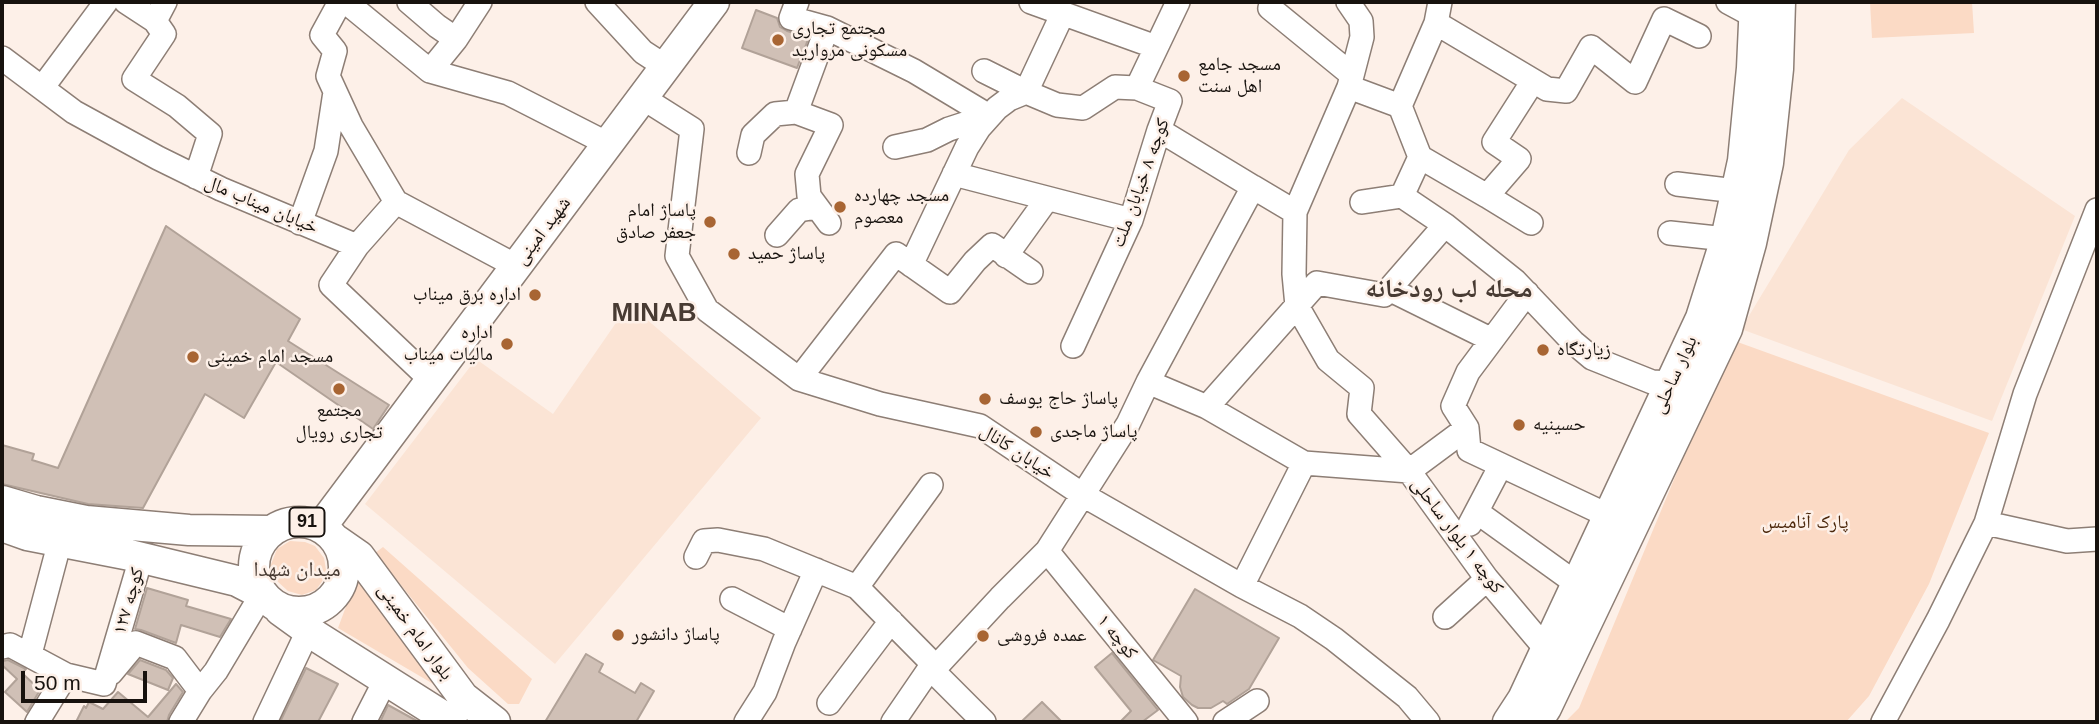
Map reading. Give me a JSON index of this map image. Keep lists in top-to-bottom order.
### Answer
{
  "streets": {
    "main road": [
      "شهید امینی",
      "بلوار ساحلی",
      "91",
      "بلوار امام خمینی"
    ],
    "street": [
      "کوچه ۸ خیابان ملت",
      "خیابان میناب مال",
      "خیابان کانال",
      "کوچه ۱ بلوار ساحلی",
      "کوچه ۱۲۷",
      "کوچه ۱"
    ]
  },
  "crossings": [
    ["شهید امینی", "خیابان کانال"],
    ["شهید امینی", "91"],
    ["شهید امینی", "بلوار امام خمینی"],
    ["بلوار ساحلی", "کوچه ۱ بلوار ساحلی"],
    ["91", "کوچه ۱۲۷"],
    ["91", "بلوار امام خمینی"]
  ],
  "districts": ["محله لب رودخانه", "MINAB", "میدان شهدا"],
  "parks": ["پارک آنامیس"],
  "places": [
    "مجتمع تجاری مسکونی مروارید",
    "مسجد جامع اهل سنت",
    "مسجد چهارده معصوم",
    "پاساژ امام جعفر صادق",
    "پاساژ حمید",
    "اداره برق میناب",
    "اداره مالیات میناب",
    "زیارتگاه",
    "مسجد امام خمینی",
    "مجتمع تجاری رویال",
    "پاساژ حاج یوسف",
    "حسینیه",
    "پاساژ ماجدی",
    "پاساژ دانشور",
    "عمده فروشی"
  ],
  "scale_bar": "50 m"
}
